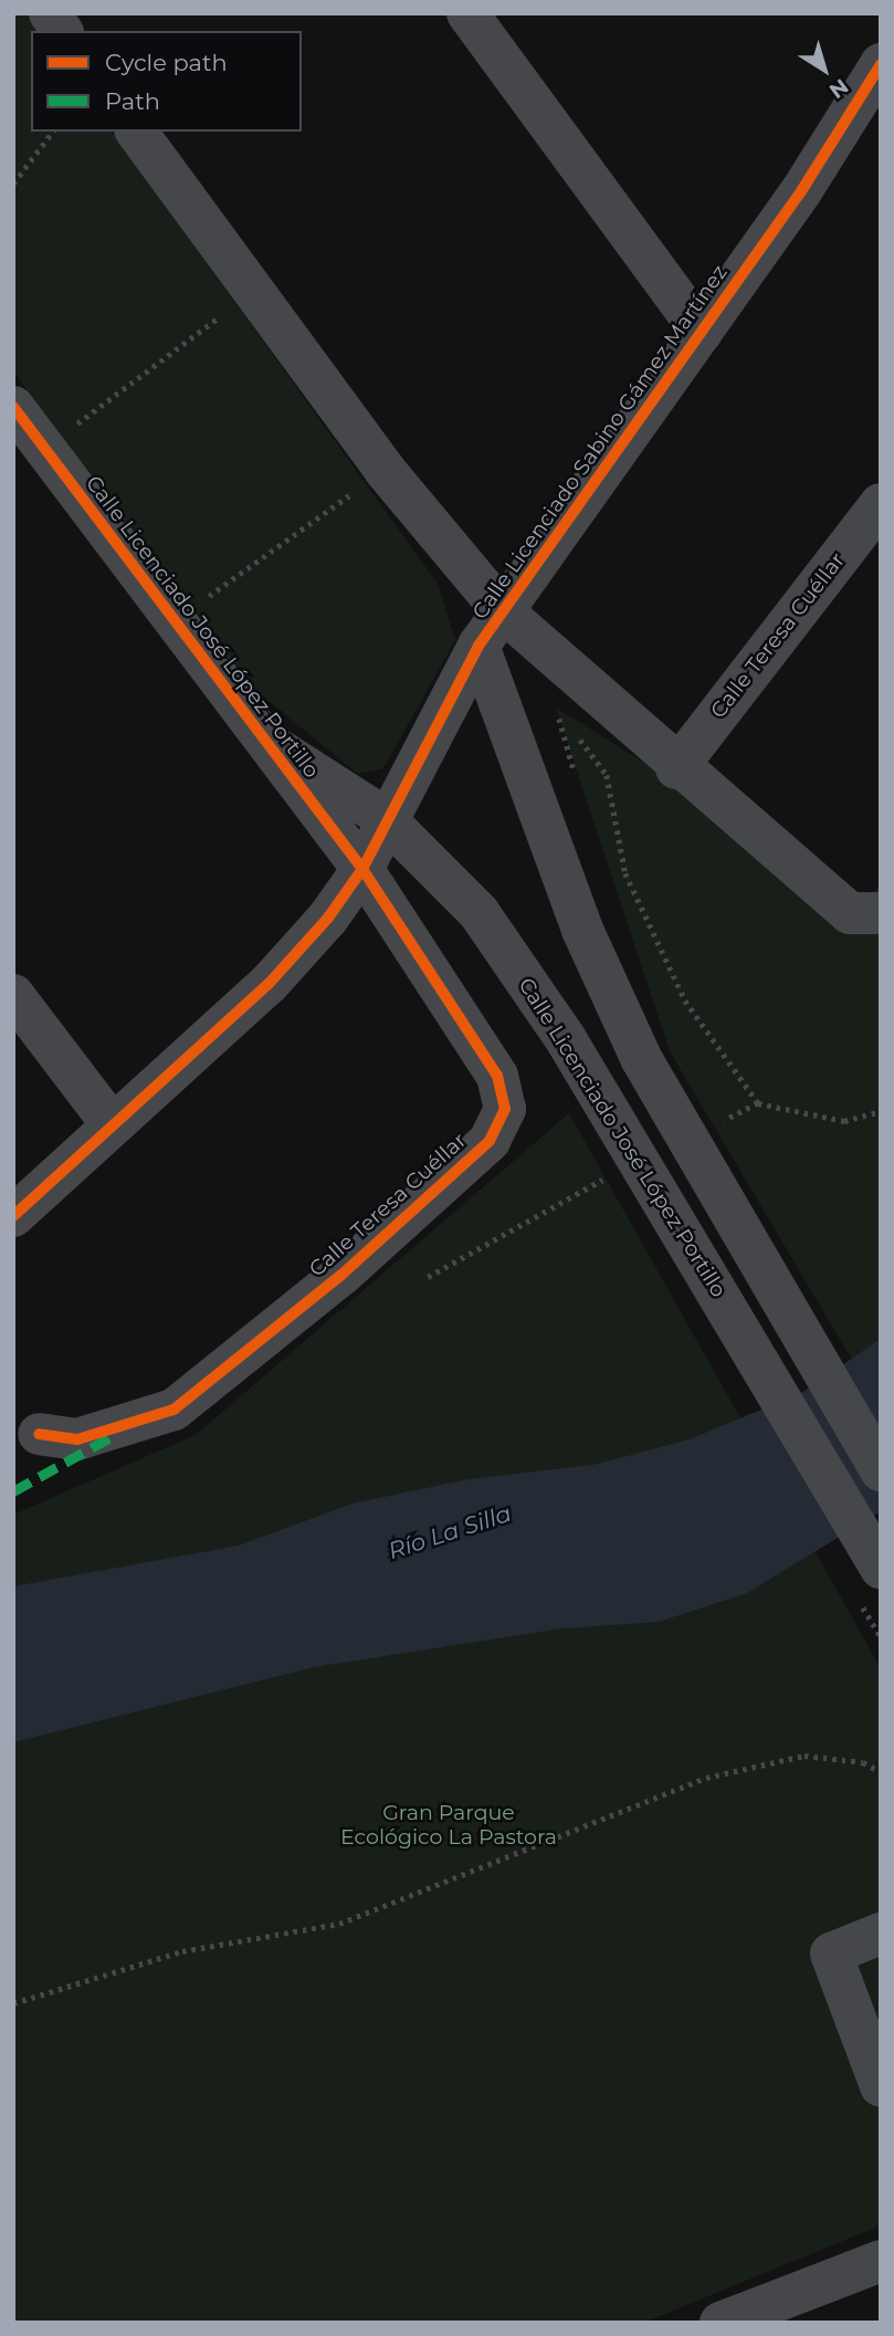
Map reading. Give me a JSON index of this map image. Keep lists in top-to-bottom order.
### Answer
{
  "streets": {
    "street": ["Calle Licenciado Sabino Gámez Martínez", "Calle Licenciado José López Portillo", "Calle Teresa Cuéllar"]
  },
  "crossings": [
    ["Calle Licenciado Sabino Gámez Martínez", "Calle Licenciado José López Portillo"],
    ["Calle Licenciado Sabino Gámez Martínez", "Calle Teresa Cuéllar"],
    ["Calle Licenciado José López Portillo", "Calle Teresa Cuéllar"]
  ],
  "water": ["Río La Silla"],
  "parks": ["Gran Parque Ecológico La Pastora"],
  "legend": ["Cycle path", "Path"],
  "north": "bottom right"
}
